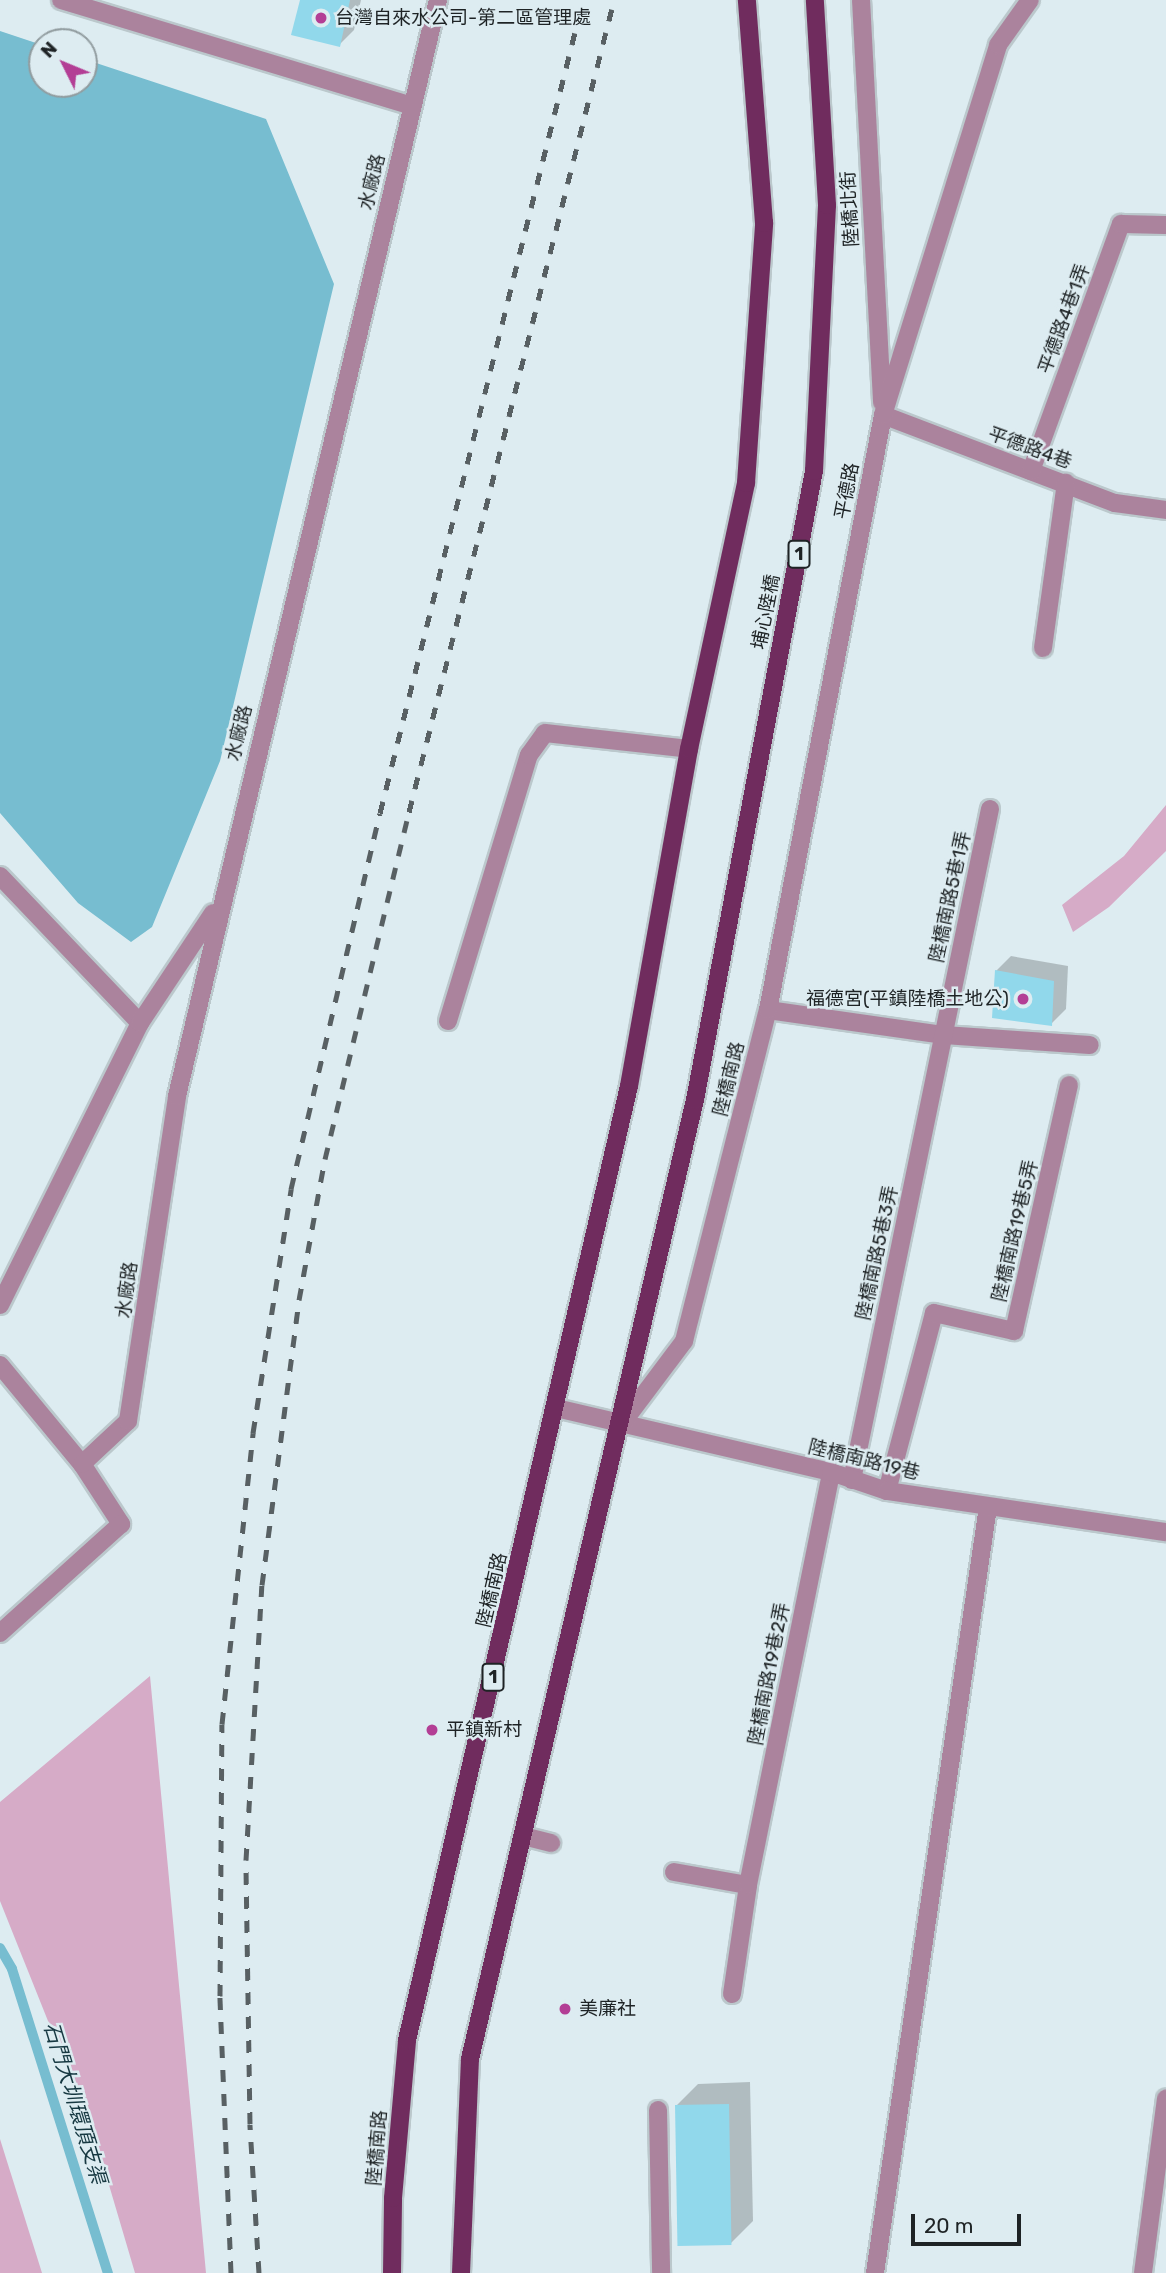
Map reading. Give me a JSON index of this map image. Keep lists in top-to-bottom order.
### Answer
{
  "streets": {
    "main road": ["1", "埔心陸橋", "陸橋南路"],
    "street": [
      "水廠路",
      "陸橋北街",
      "平德路4巷1弄",
      "平德路4巷",
      "平德路",
      "陸橋南路5巷1弄",
      "陸橋南路19巷5弄",
      "陸橋南路5巷3弄",
      "陸橋南路19巷",
      "陸橋南路19巷2弄"
    ]
  },
  "crossings": [
    ["陸橋北街", "平德路4巷"],
    ["陸橋北街", "平德路"],
    ["平德路4巷1弄", "平德路4巷"],
    ["平德路4巷", "平德路"],
    ["平德路", "陸橋南路"],
    ["1", "陸橋南路"],
    ["埔心陸橋", "陸橋南路"],
    ["陸橋南路5巷1弄", "陸橋南路5巷3弄"],
    ["陸橋南路", "陸橋南路19巷"],
    ["陸橋南路19巷5弄", "陸橋南路19巷"],
    ["陸橋南路5巷3弄", "陸橋南路19巷"],
    ["陸橋南路19巷", "陸橋南路19巷2弄"]
  ],
  "water": ["石門大圳環頂支渠"],
  "places": [
    "台灣自來水公司-第二區管理處",
    "福德宮(平鎮陸橋土地公)",
    "平鎮新村",
    "美廉社"
  ],
  "scale_bar": "20 m",
  "north": "top left"
}
